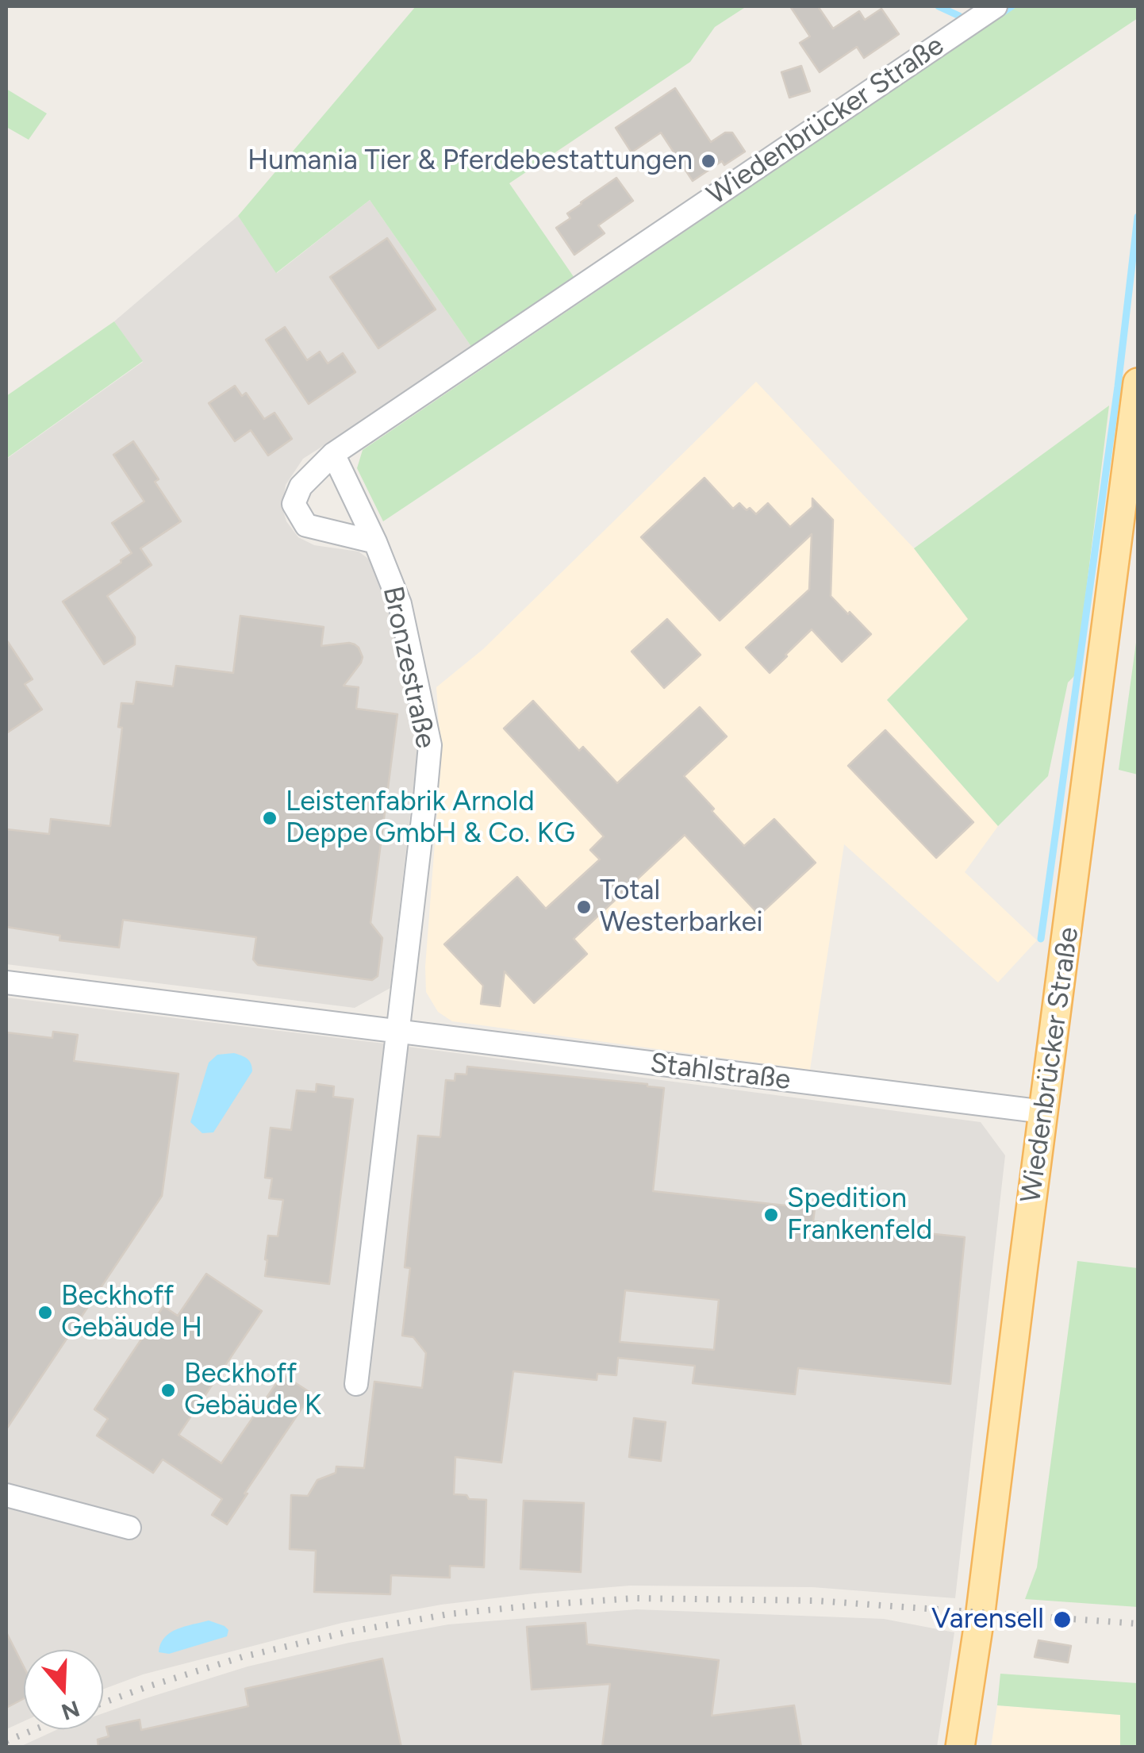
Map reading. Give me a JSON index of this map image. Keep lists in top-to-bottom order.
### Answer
{
  "streets": {
    "main road": ["Wiedenbrücker Straße"],
    "street": ["Bronzestraße", "Stahlstraße"]
  },
  "crossings": [
    ["Wiedenbrücker Straße", "Bronzestraße"],
    ["Wiedenbrücker Straße", "Stahlstraße"],
    ["Bronzestraße", "Stahlstraße"]
  ],
  "places": [
    "Humania Tier & Pferdebestattungen",
    "Leistenfabrik Arnold Deppe GmbH & Co. KG",
    "Total Westerbarkei",
    "Spedition Frankenfeld",
    "Beckhoff Gebäude H",
    "Beckhoff Gebäude K",
    "Varensell"
  ],
  "north": "bottom"
}
